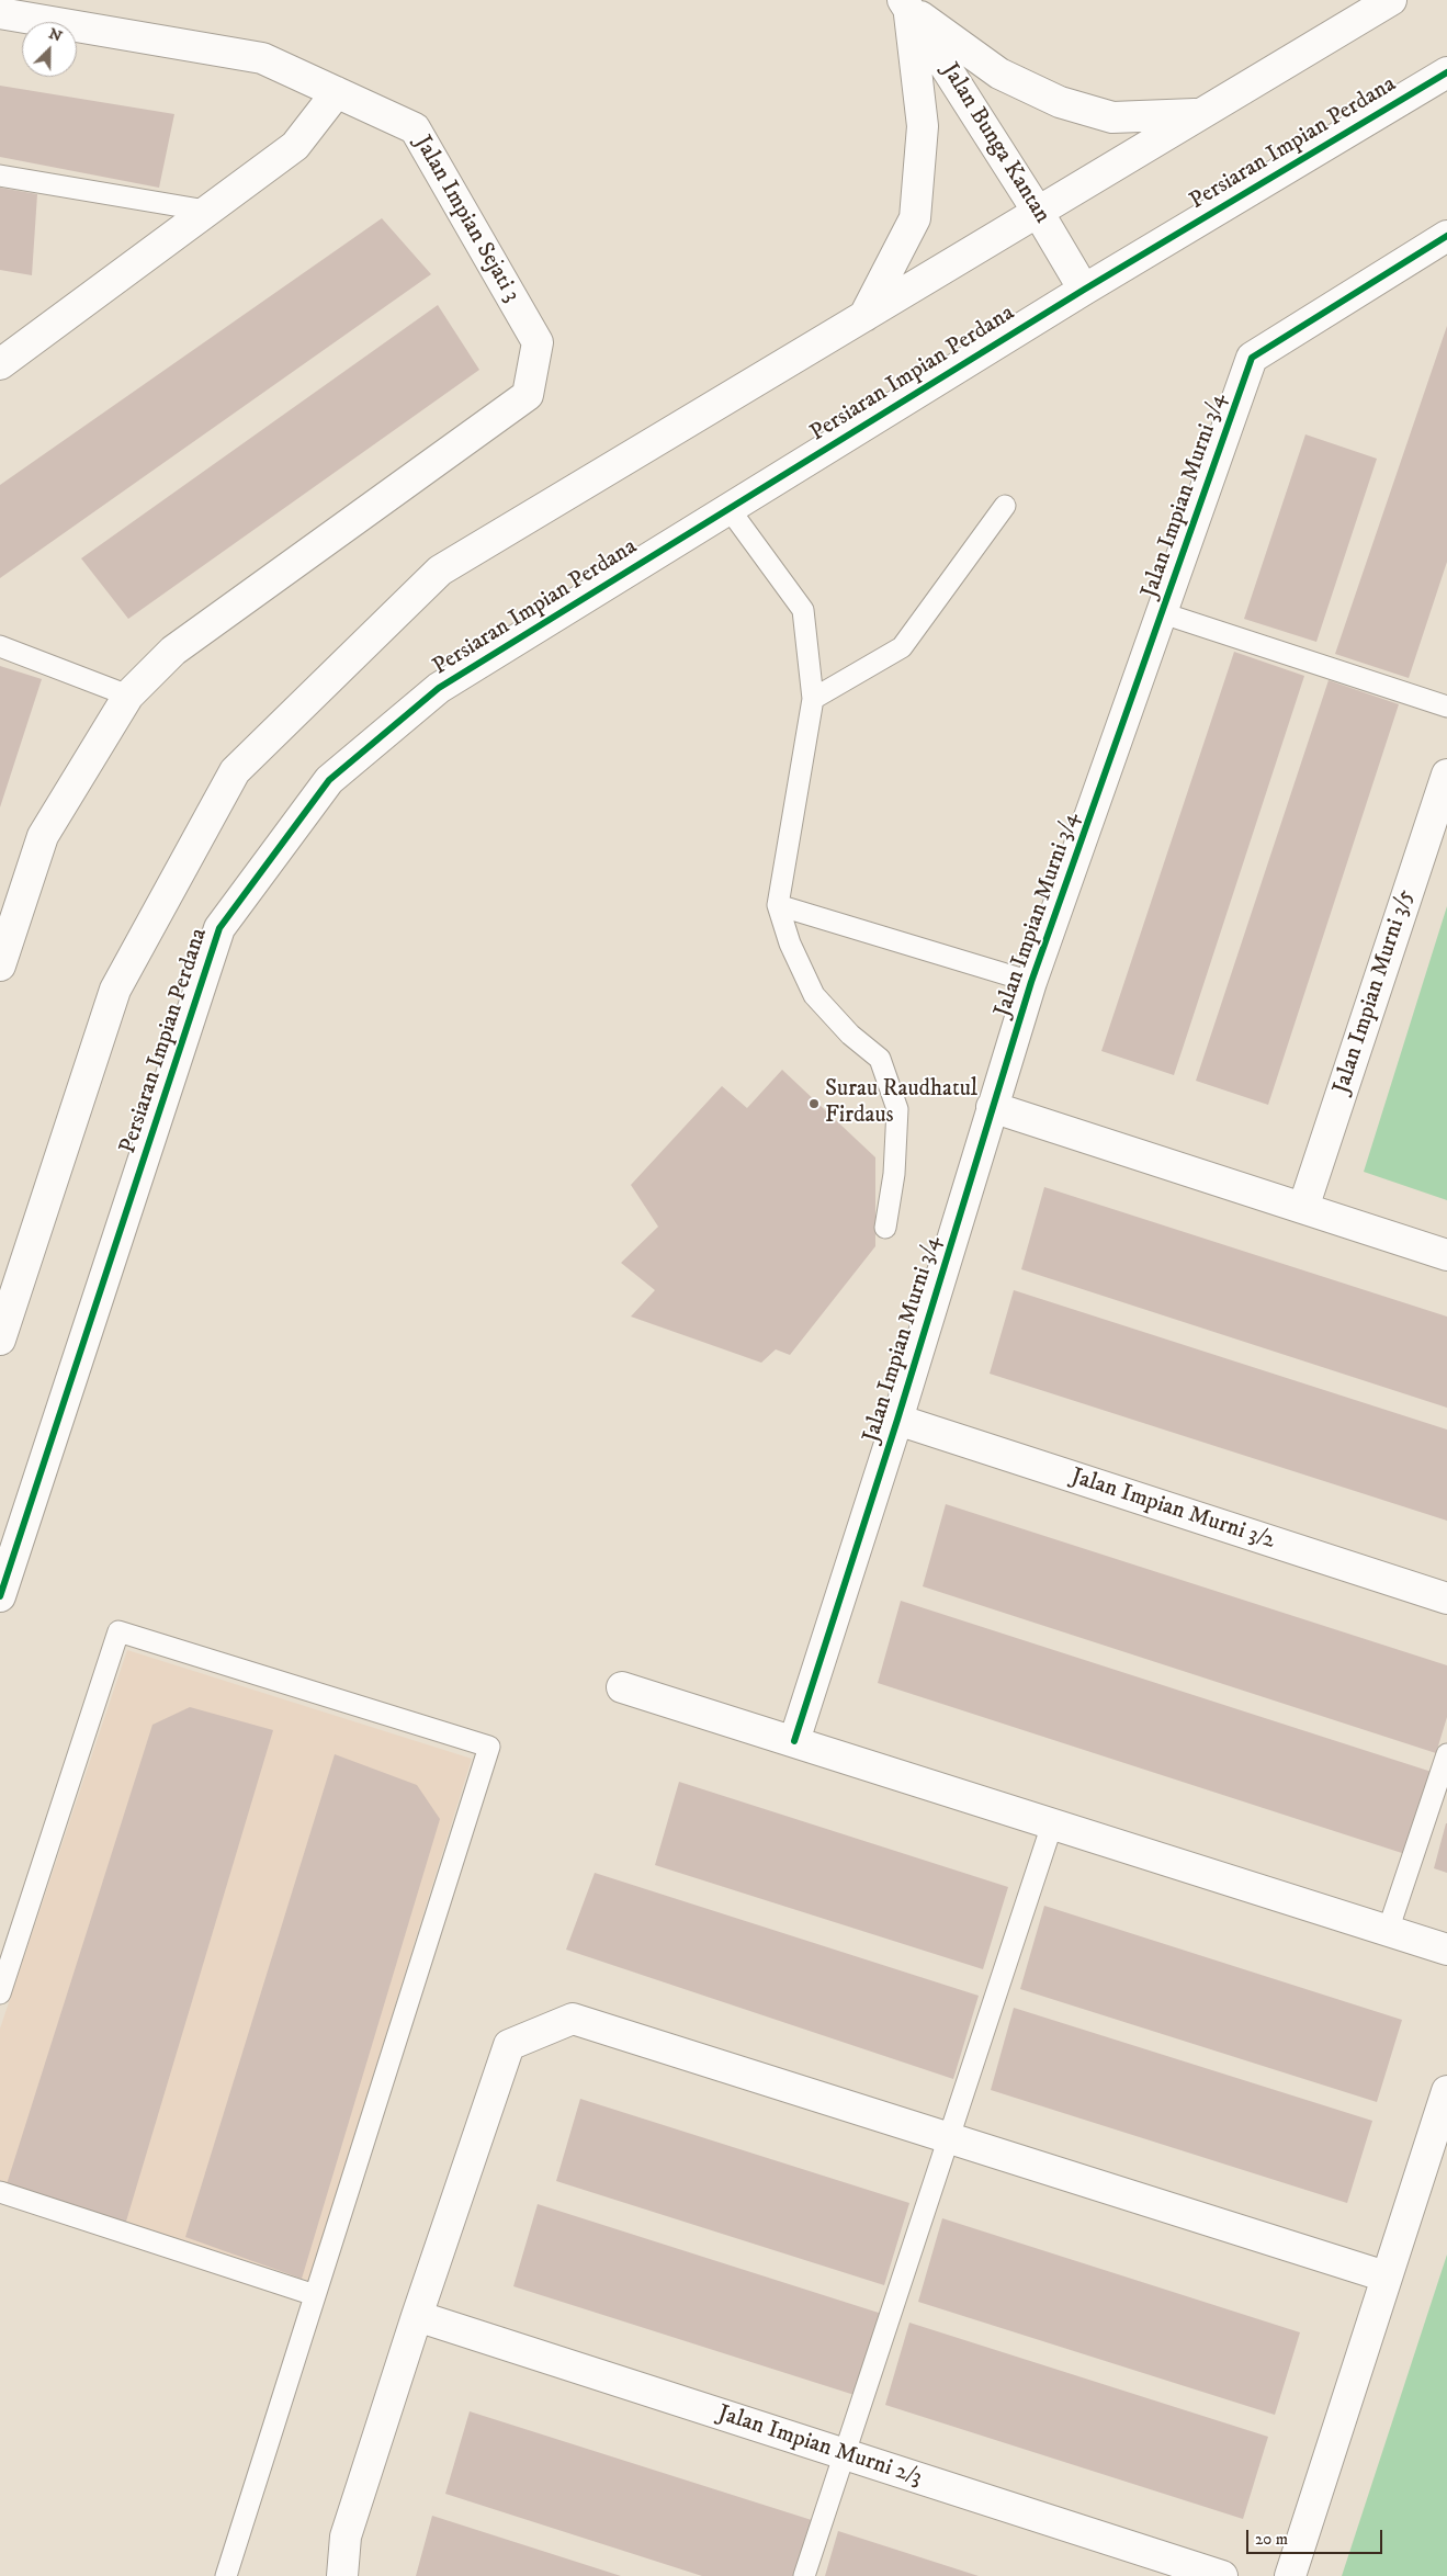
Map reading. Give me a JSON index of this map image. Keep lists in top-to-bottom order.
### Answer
{
  "streets": {
    "street": [
      "Jalan Bunga Kantan",
      "Persiaran Impian Perdana",
      "Jalan Impian Sejati 3",
      "Jalan Impian Murni 3/4",
      "Jalan Impian Murni 3/5",
      "Jalan Impian Murni 3/2",
      "Jalan Impian Murni 2/3"
    ]
  },
  "crossings": [
    ["Jalan Bunga Kantan", "Persiaran Impian Perdana"],
    ["Jalan Impian Murni 3/4", "Jalan Impian Murni 3/2"]
  ],
  "places": ["Surau Raudhatul Firdaus"],
  "scale_bar": "20 m",
  "north": "top right"
}
